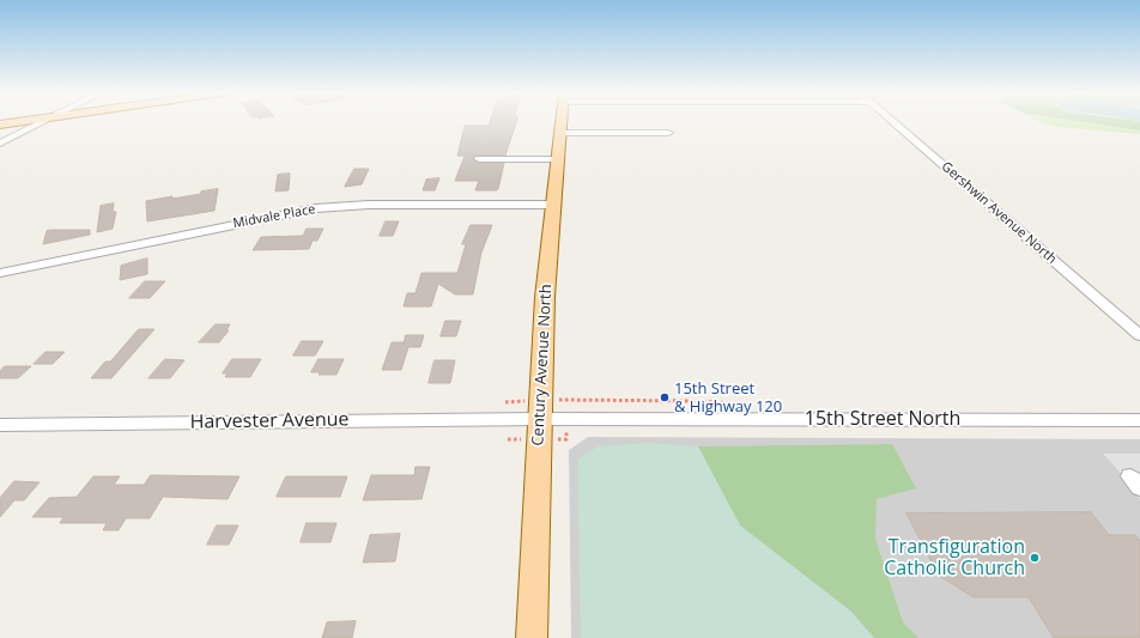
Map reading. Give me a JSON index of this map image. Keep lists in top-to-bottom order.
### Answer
{
  "streets": {
    "main road": ["Century Avenue North"],
    "street": [
      "Gershwin Avenue North",
      "Midvale Place",
      "15th Street North",
      "Harvester Avenue"
    ]
  },
  "crossings": [
    ["Midvale Place", "Century Avenue North"],
    ["Century Avenue North", "15th Street North"],
    ["Century Avenue North", "Harvester Avenue"],
    ["15th Street North", "Harvester Avenue"]
  ],
  "places": ["15th Street & Highway 120", "Transfiguration Catholic Church"]
}
